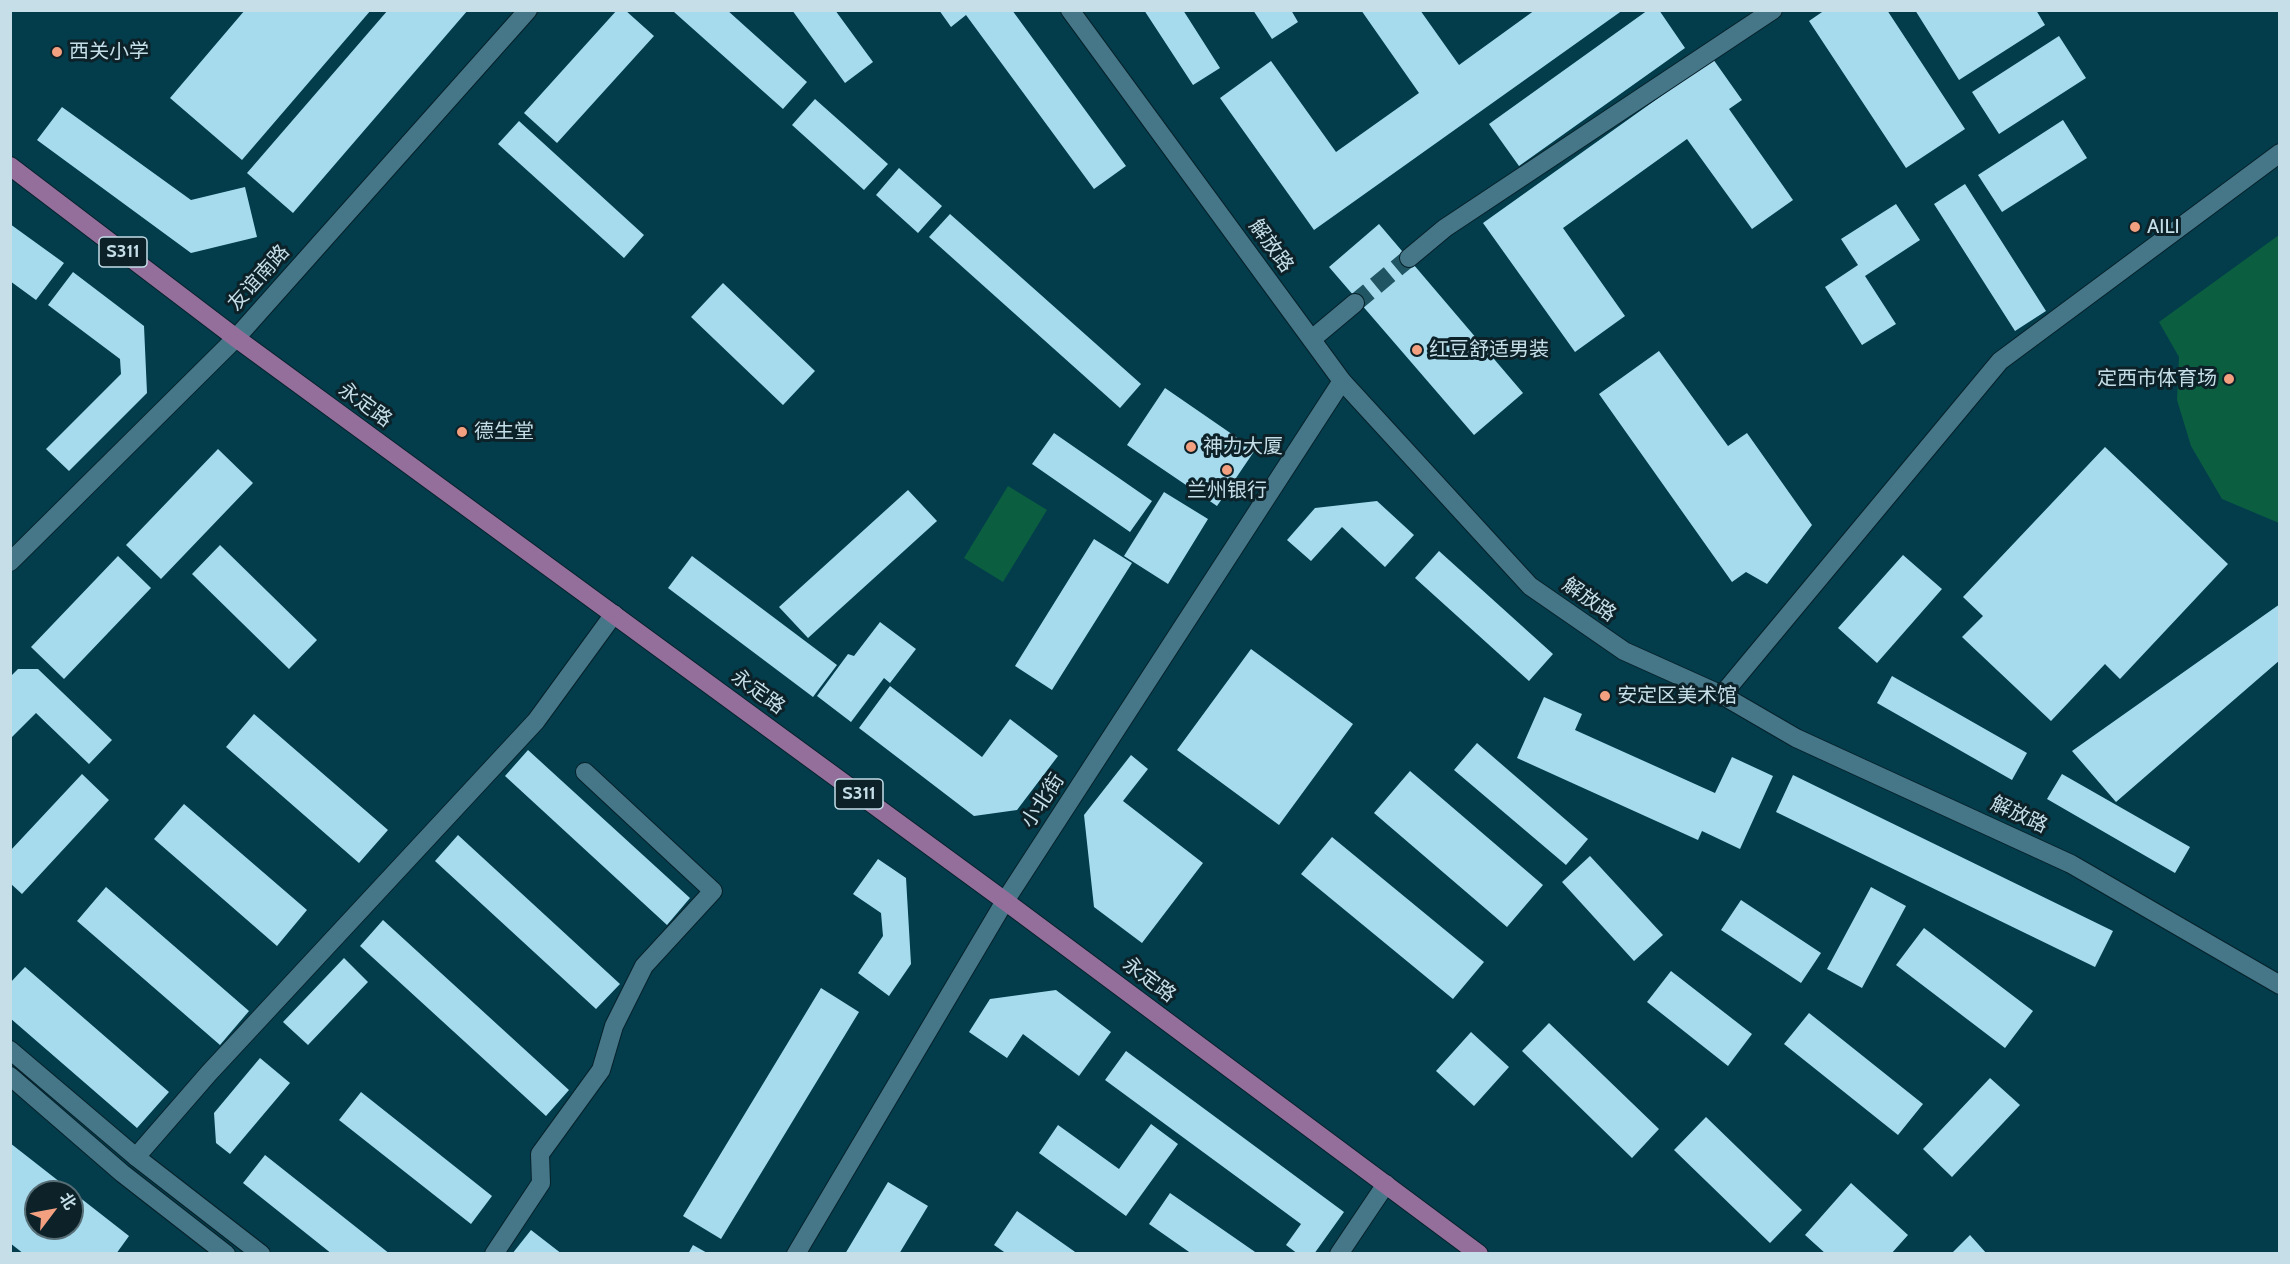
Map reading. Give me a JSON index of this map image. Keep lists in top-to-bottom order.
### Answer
{
  "streets": {
    "main road": ["S311", "永定路"],
    "street": ["解放路", "友谊南路", "小北街"]
  },
  "crossings": [
    ["解放路", "小北街"],
    ["友谊南路", "永定路"],
    ["永定路", "小北街"]
  ],
  "places": [
    "西关小学",
    "AILI",
    "红豆舒适男装",
    "定西市体育场",
    "德生堂",
    "神力大厦",
    "兰州银行",
    "安定区美术馆"
  ],
  "north": "top right"
}
